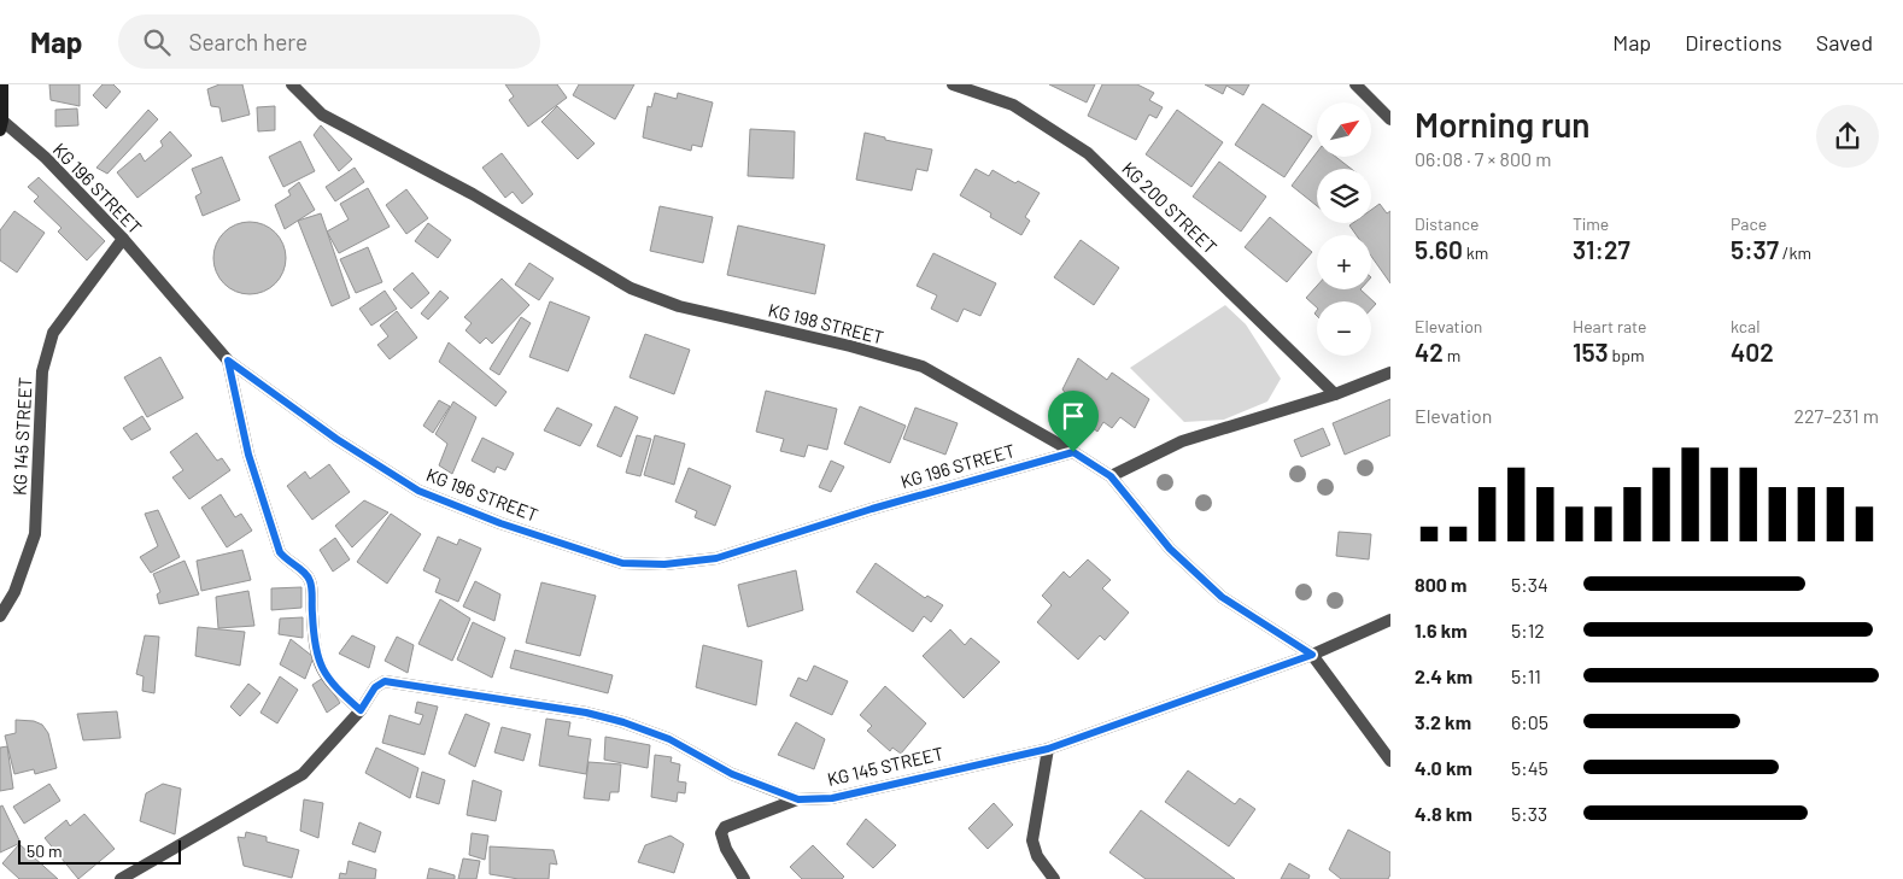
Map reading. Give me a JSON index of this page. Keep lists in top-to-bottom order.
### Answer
{
  "streets": {
    "street": [
      "KG 196 STREET",
      "KG 200 STREET",
      "KG 198 STREET",
      "KG 145 STREET"
    ]
  },
  "crossings": [
    ["KG 196 STREET", "KG 198 STREET"],
    ["KG 196 STREET", "KG 145 STREET"],
    ["KG 198 STREET", "KG 145 STREET"]
  ],
  "scale_bar": "50 m",
  "north": "top right",
  "page": {
    "header": "Map",
    "search": "Search here",
    "nav": ["Map", "Directions", "Saved"],
    "heading": ["Morning run", "06:08 · 7 × 800 m"],
    "map_buttons": ["+", "−"],
    "stats": [
      ["Distance", "5.60 km"],
      ["Time", "31:27"],
      ["Pace", "5:37 /km"],
      ["Elevation", "42 m"],
      ["Heart rate", "153 bpm"],
      ["kcal", "402"]
    ],
    "chart": ["Elevation", "227–231 m"],
    "list": [
      {
        "name": "800 m",
        "note": "5:34"
      },
      {
        "name": "1.6 km",
        "note": "5:12"
      },
      {
        "name": "2.4 km",
        "note": "5:11"
      },
      {
        "name": "3.2 km",
        "note": "6:05"
      },
      {
        "name": "4.0 km",
        "note": "5:45"
      },
      {
        "name": "4.8 km",
        "note": "5:33"
      }
    ],
    "scale": "50 m"
  }
}
